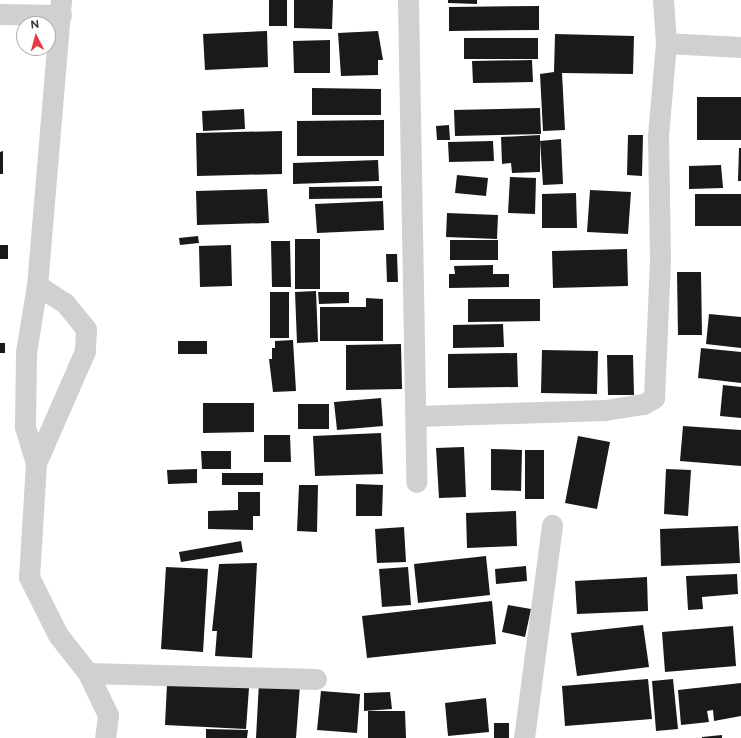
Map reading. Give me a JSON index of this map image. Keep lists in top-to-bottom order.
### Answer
{
  "north": "top"
}
